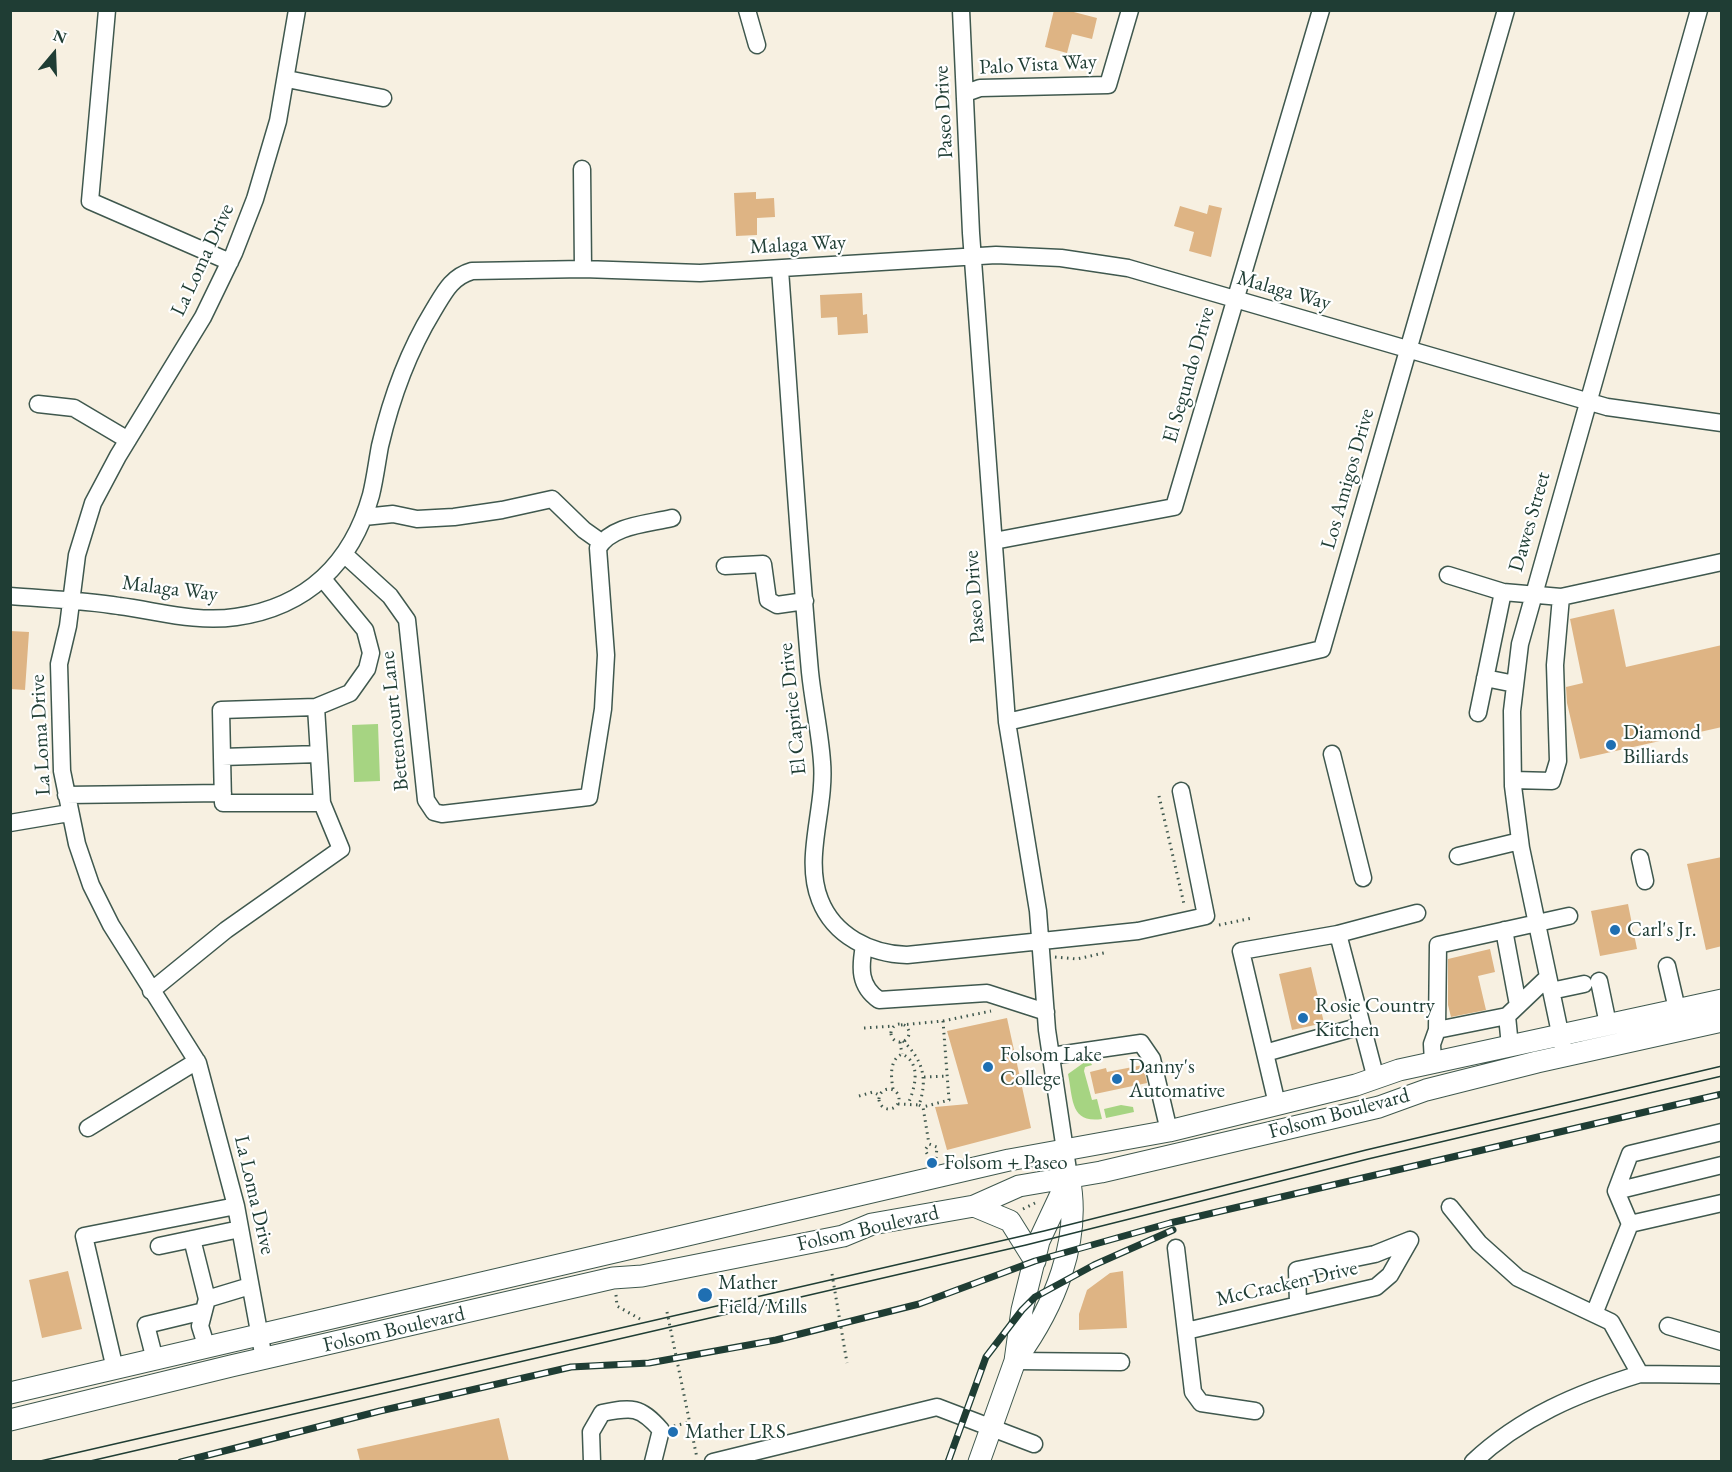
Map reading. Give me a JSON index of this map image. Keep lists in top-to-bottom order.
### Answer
{
  "streets": {
    "main road": ["Folsom Boulevard"],
    "street": [
      "Palo Vista Way",
      "Paseo Drive",
      "Malaga Way",
      "La Loma Drive",
      "El Segundo Drive",
      "Los Amigos Drive",
      "Dawes Street",
      "El Caprice Drive",
      "Bettencourt Lane",
      "McCracken Drive"
    ]
  },
  "crossings": [
    ["Palo Vista Way", "Paseo Drive"],
    ["Paseo Drive", "Malaga Way"],
    ["Paseo Drive", "El Segundo Drive"],
    ["Paseo Drive", "Los Amigos Drive"],
    ["Paseo Drive", "El Caprice Drive"],
    ["Paseo Drive", "Folsom Boulevard"],
    ["Malaga Way", "La Loma Drive"],
    ["Malaga Way", "El Segundo Drive"],
    ["Malaga Way", "Los Amigos Drive"],
    ["Malaga Way", "Dawes Street"],
    ["Malaga Way", "El Caprice Drive"],
    ["Malaga Way", "Bettencourt Lane"],
    ["La Loma Drive", "Folsom Boulevard"],
    ["Dawes Street", "Folsom Boulevard"]
  ],
  "places": [
    "Diamond Billiards",
    "Carl's Jr.",
    "Rosie Country Kitchen",
    "Folsom Lake College",
    "Danny's Automative",
    "Folsom + Paseo",
    "Mather Field/Mills",
    "Mather LRS"
  ],
  "north": "top"
}
